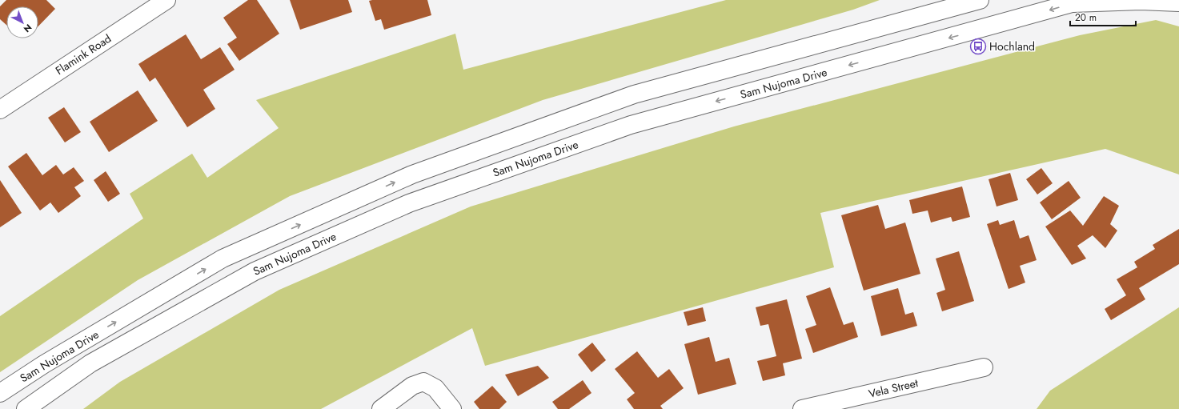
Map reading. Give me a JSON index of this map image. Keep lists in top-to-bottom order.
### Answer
{
  "streets": {
    "main road": ["Flamink Road", "Sam Nujoma Drive", "Vela Street"]
  },
  "places": {
    "bus stop": ["Hochland"]
  },
  "scale_bar": "20 m",
  "north": "bottom right"
}
